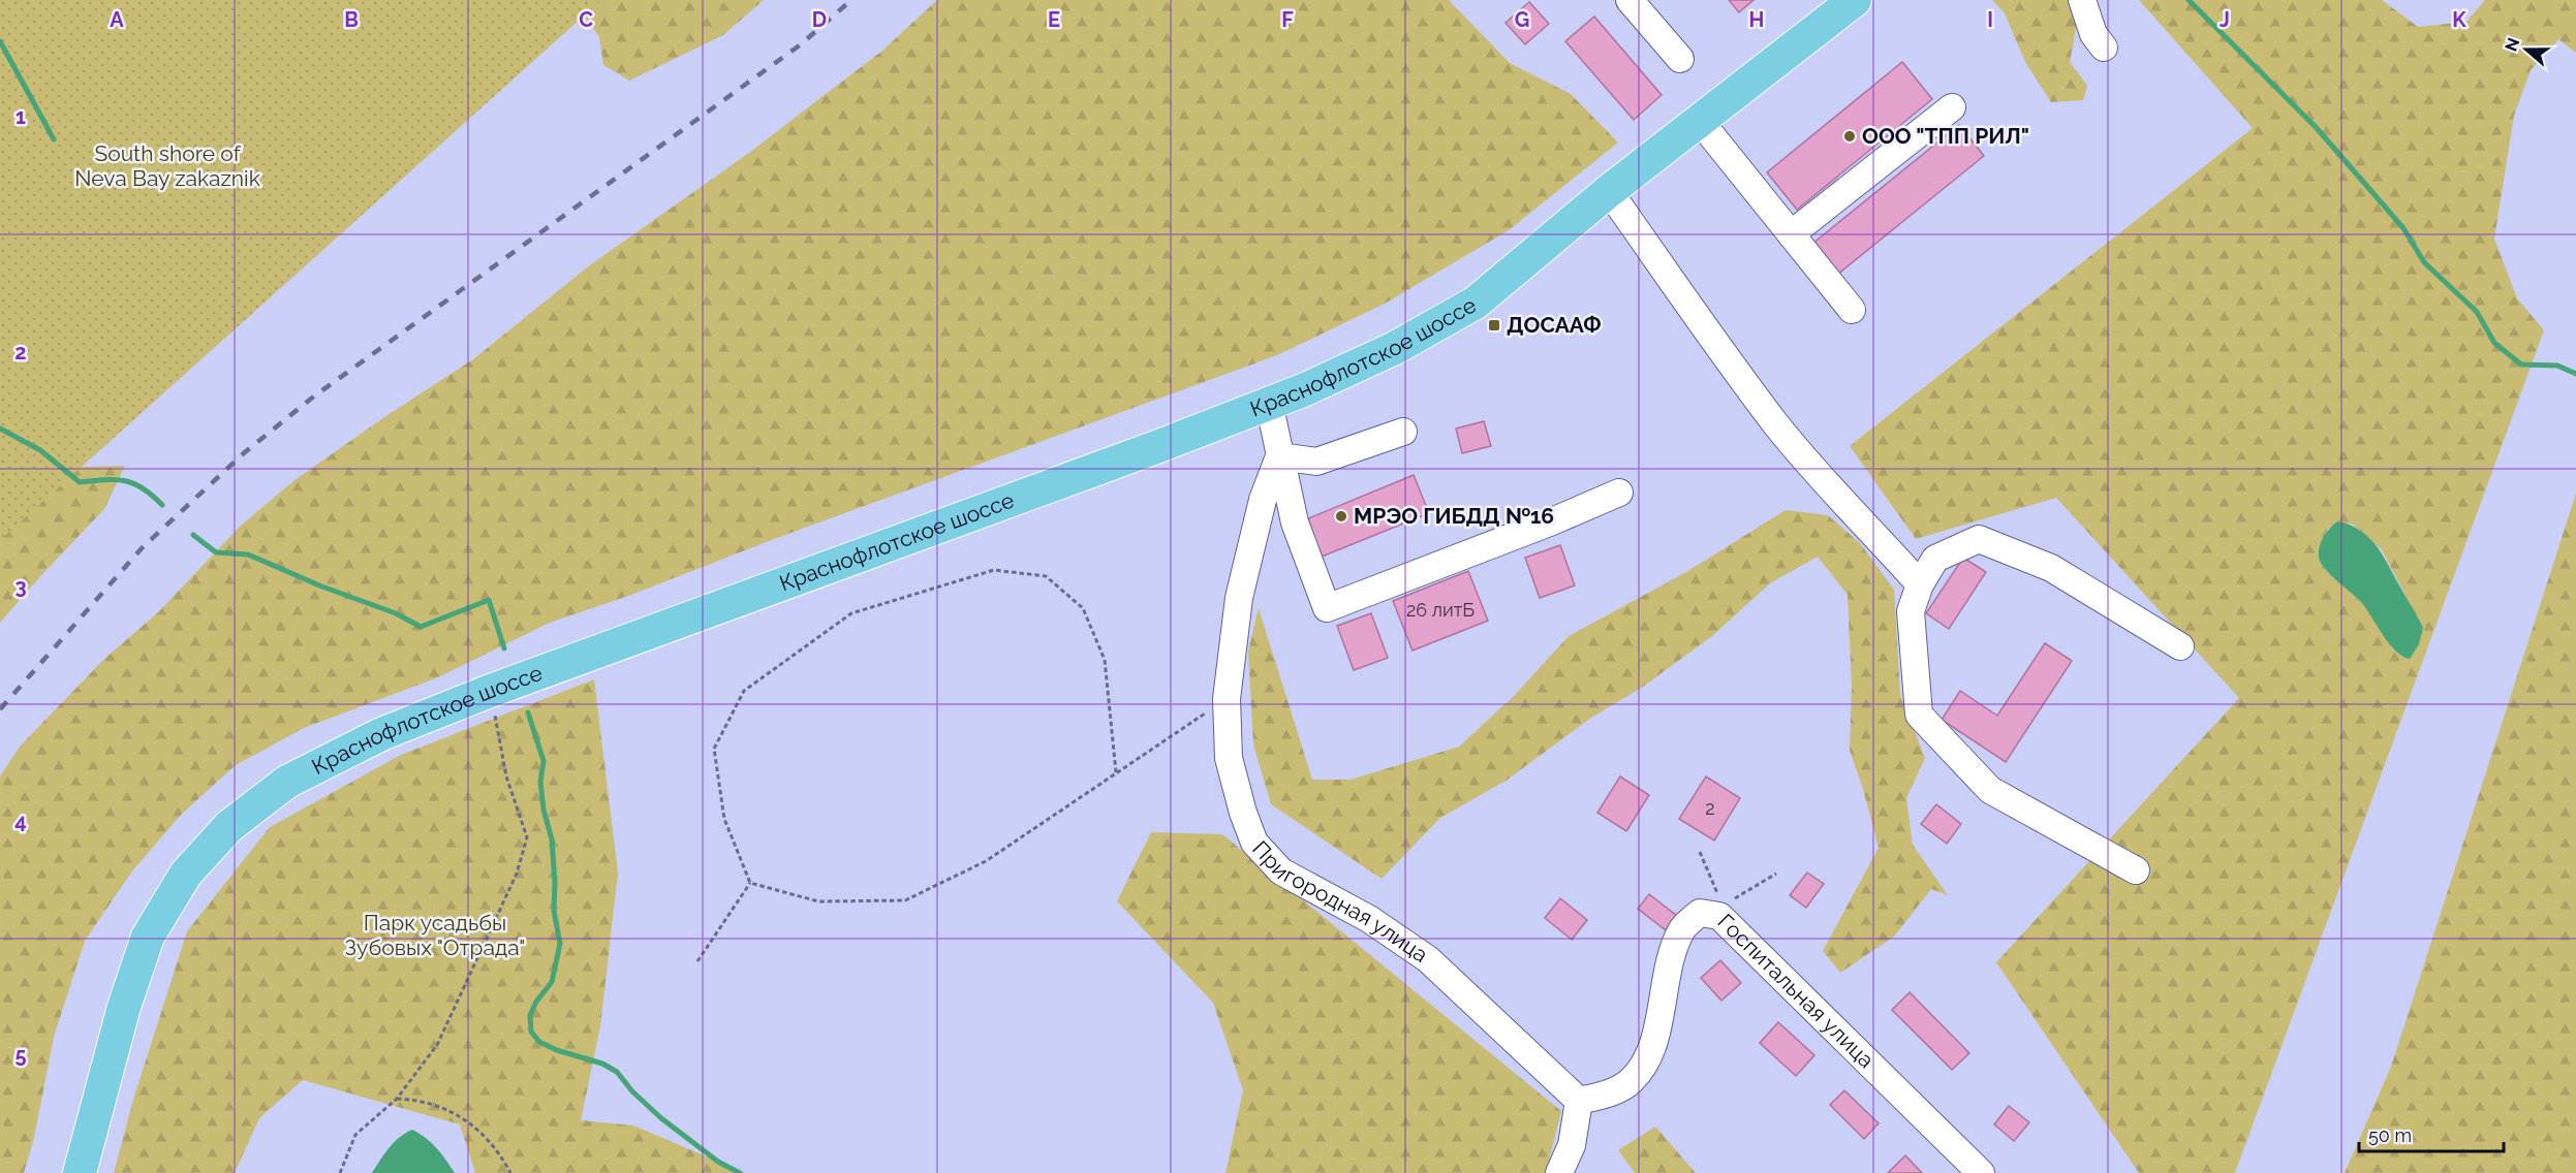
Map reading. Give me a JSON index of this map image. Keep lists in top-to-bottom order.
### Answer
{
  "streets": {
    "main road": ["Краснофлотское шоссе"],
    "street": ["Пригородная улица", "Госпитальная улица"]
  },
  "crossings": [
    ["Пригородная улица", "Госпитальная улица"]
  ],
  "parks": ["South shore of Neva Bay zakaznik", "Парк усадьбы Зубовых \"Отрада\""],
  "places": {
    "other": ["ООО \"ТПП РИЛ\"", "МРЭО ГИБДД №16"],
    "transit": ["ДОСААФ"]
  },
  "house_numbers": ["26 литБ", "2"],
  "scale_bar": "50 m",
  "north": "left",
  "grid": {
    "columns": [
      "A",
      "B",
      "C",
      "D",
      "E",
      "F",
      "G",
      "H",
      "I",
      "J",
      "K"
    ],
    "rows": [
      "1",
      "2",
      "3",
      "4",
      "5"
    ]
  }
}
